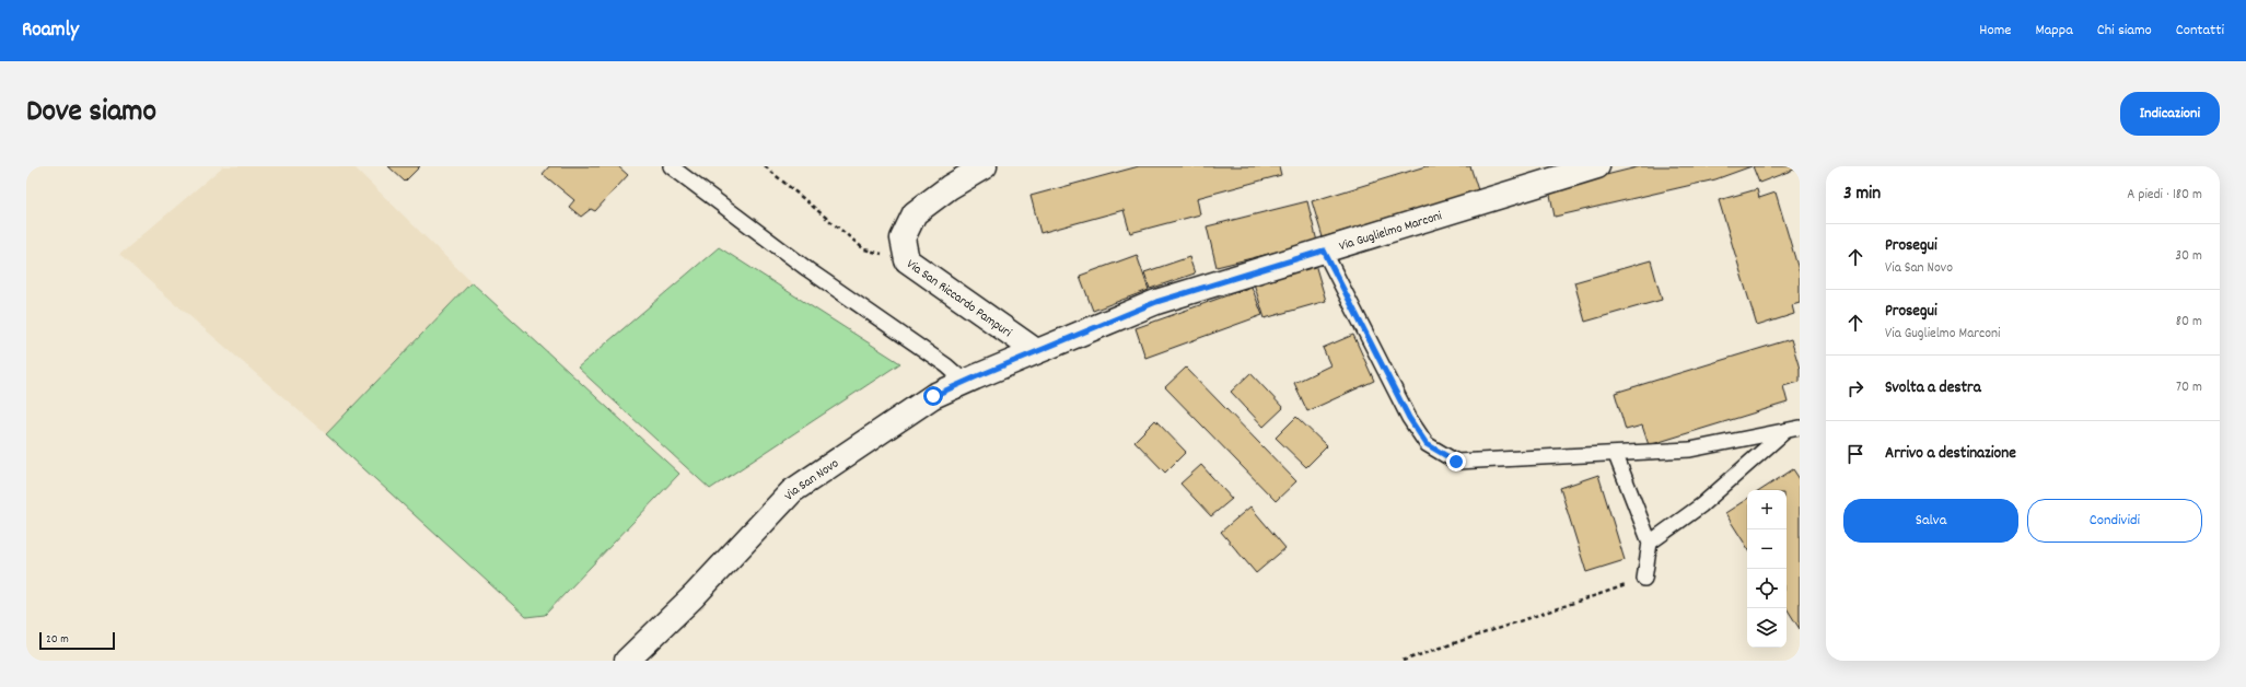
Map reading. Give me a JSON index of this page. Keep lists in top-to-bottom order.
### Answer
{
  "streets": {
    "street": ["Via Guglielmo Marconi", "Via San Riccardo Pampuri", "Via San Novo"]
  },
  "crossings": [
    ["Via Guglielmo Marconi", "Via San Riccardo Pampuri"],
    ["Via Guglielmo Marconi", "Via San Novo"],
    ["Via San Riccardo Pampuri", "Via San Novo"]
  ],
  "scale_bar": "20 m",
  "page": {
    "header": "Roamly",
    "nav": [
      "Home",
      "Mappa",
      "Chi siamo",
      "Contatti"
    ],
    "title": "Dove siamo",
    "buttons": [
      "Indicazioni",
      ["Salva", "Condividi"]
    ],
    "heading": ["3 min", "A piedi · 180 m"],
    "list": [
      ["Prosegui", "Via San Novo", "30 m"],
      ["Prosegui", "Via Guglielmo Marconi", "80 m"],
      ["Svolta a destra", "70 m"],
      "Arrivo a destinazione"
    ],
    "map_buttons": ["+", "−"],
    "scale": "20 m"
  }
}
